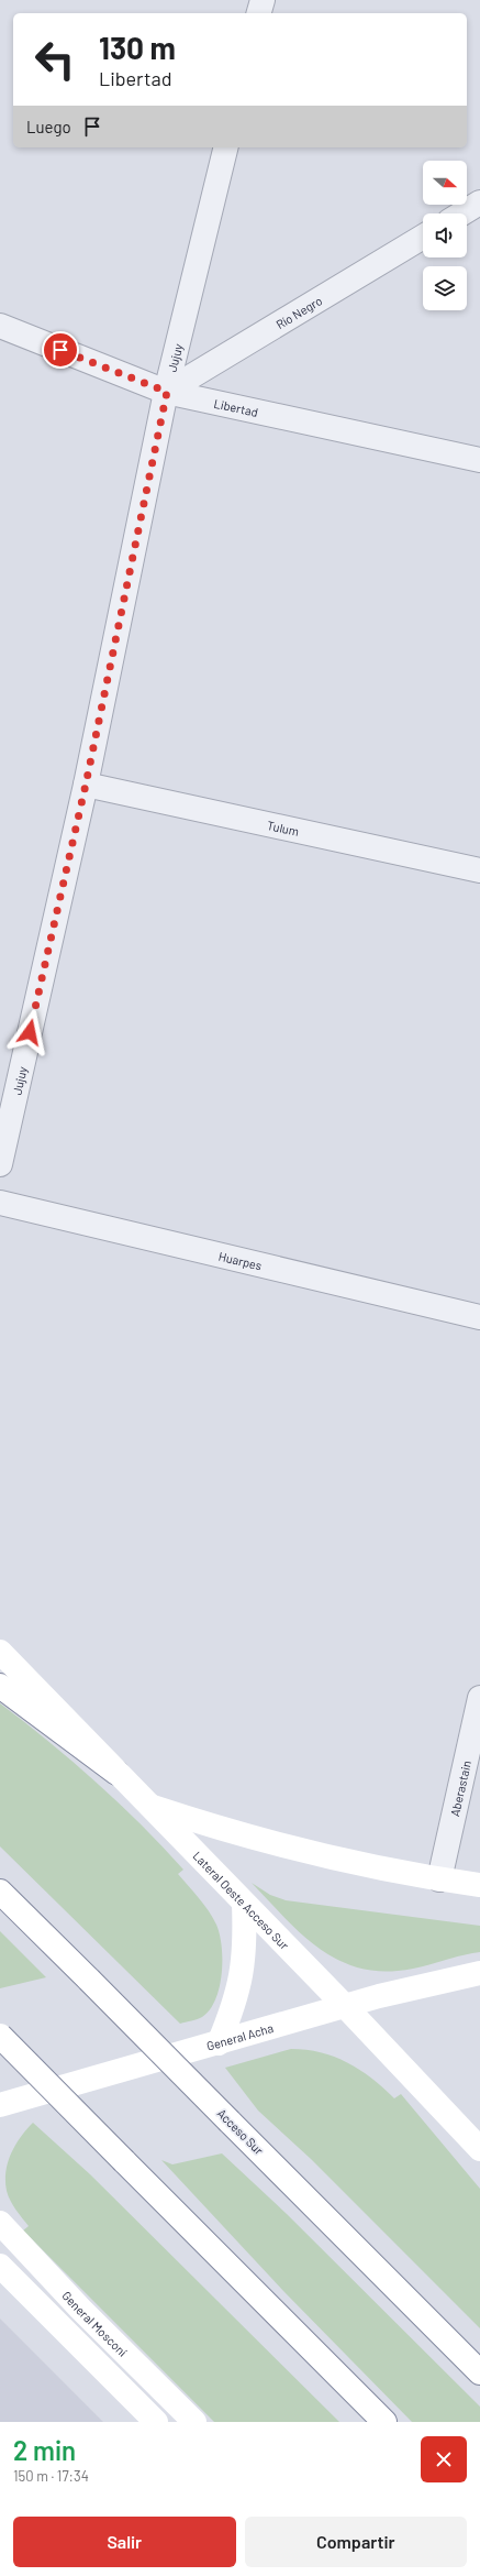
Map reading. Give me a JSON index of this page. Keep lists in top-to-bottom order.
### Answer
{
  "streets": {
    "main road": [
      "Lateral Oeste Acceso Sur",
      "General Acha",
      "Acceso Sur",
      "General Mosconi"
    ],
    "street": [
      "Río Negro",
      "Jujuy",
      "Libertad",
      "Tulum",
      "Huarpes",
      "Aberastain"
    ]
  },
  "crossings": [
    ["Río Negro", "Jujuy"],
    ["Río Negro", "Libertad"],
    ["Jujuy", "Libertad"],
    ["Jujuy", "Tulum"],
    ["Lateral Oeste Acceso Sur", "General Acha"]
  ],
  "north": "right",
  "page": {
    "turn": ["130 m", "Libertad"],
    "then": "Luego",
    "heading": ["2 min", "150 m · 17:34"],
    "buttons": ["Salir", "Compartir"]
  }
}
